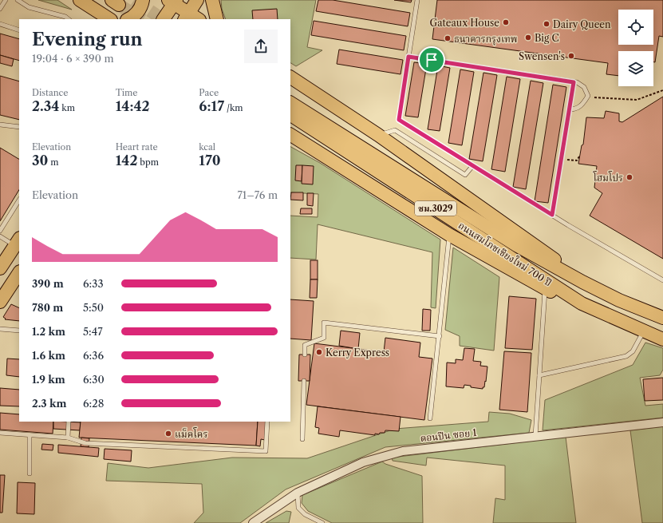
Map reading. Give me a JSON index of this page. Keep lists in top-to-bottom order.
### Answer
{
  "streets": {
    "main road": ["ชม.3029", "ถนนสมโภชเชียงใหม่ 700 ปี"],
    "street": ["ดอนปิน ซอย 1"]
  },
  "places": [
    "Gateaux House",
    "Dairy Queen",
    "Big C",
    "ธนาคารกรุงเทพ",
    "Swensen's",
    "โฮมโปร",
    "Kerry Express",
    "แม็คโคร"
  ],
  "page": {
    "heading": ["Evening run", "19:04 · 6 × 390 m"],
    "stats": [
      ["Distance", "2.34 km"],
      ["Time", "14:42"],
      ["Pace", "6:17 /km"],
      ["Elevation", "30 m"],
      ["Heart rate", "142 bpm"],
      ["kcal", "170"]
    ],
    "chart": ["Elevation", "71–76 m"],
    "list": [
      {
        "name": "390 m",
        "note": "6:33"
      },
      {
        "name": "780 m",
        "note": "5:50"
      },
      {
        "name": "1.2 km",
        "note": "5:47"
      },
      {
        "name": "1.6 km",
        "note": "6:36"
      },
      {
        "name": "1.9 km",
        "note": "6:30"
      },
      {
        "name": "2.3 km",
        "note": "6:28"
      }
    ]
  }
}
